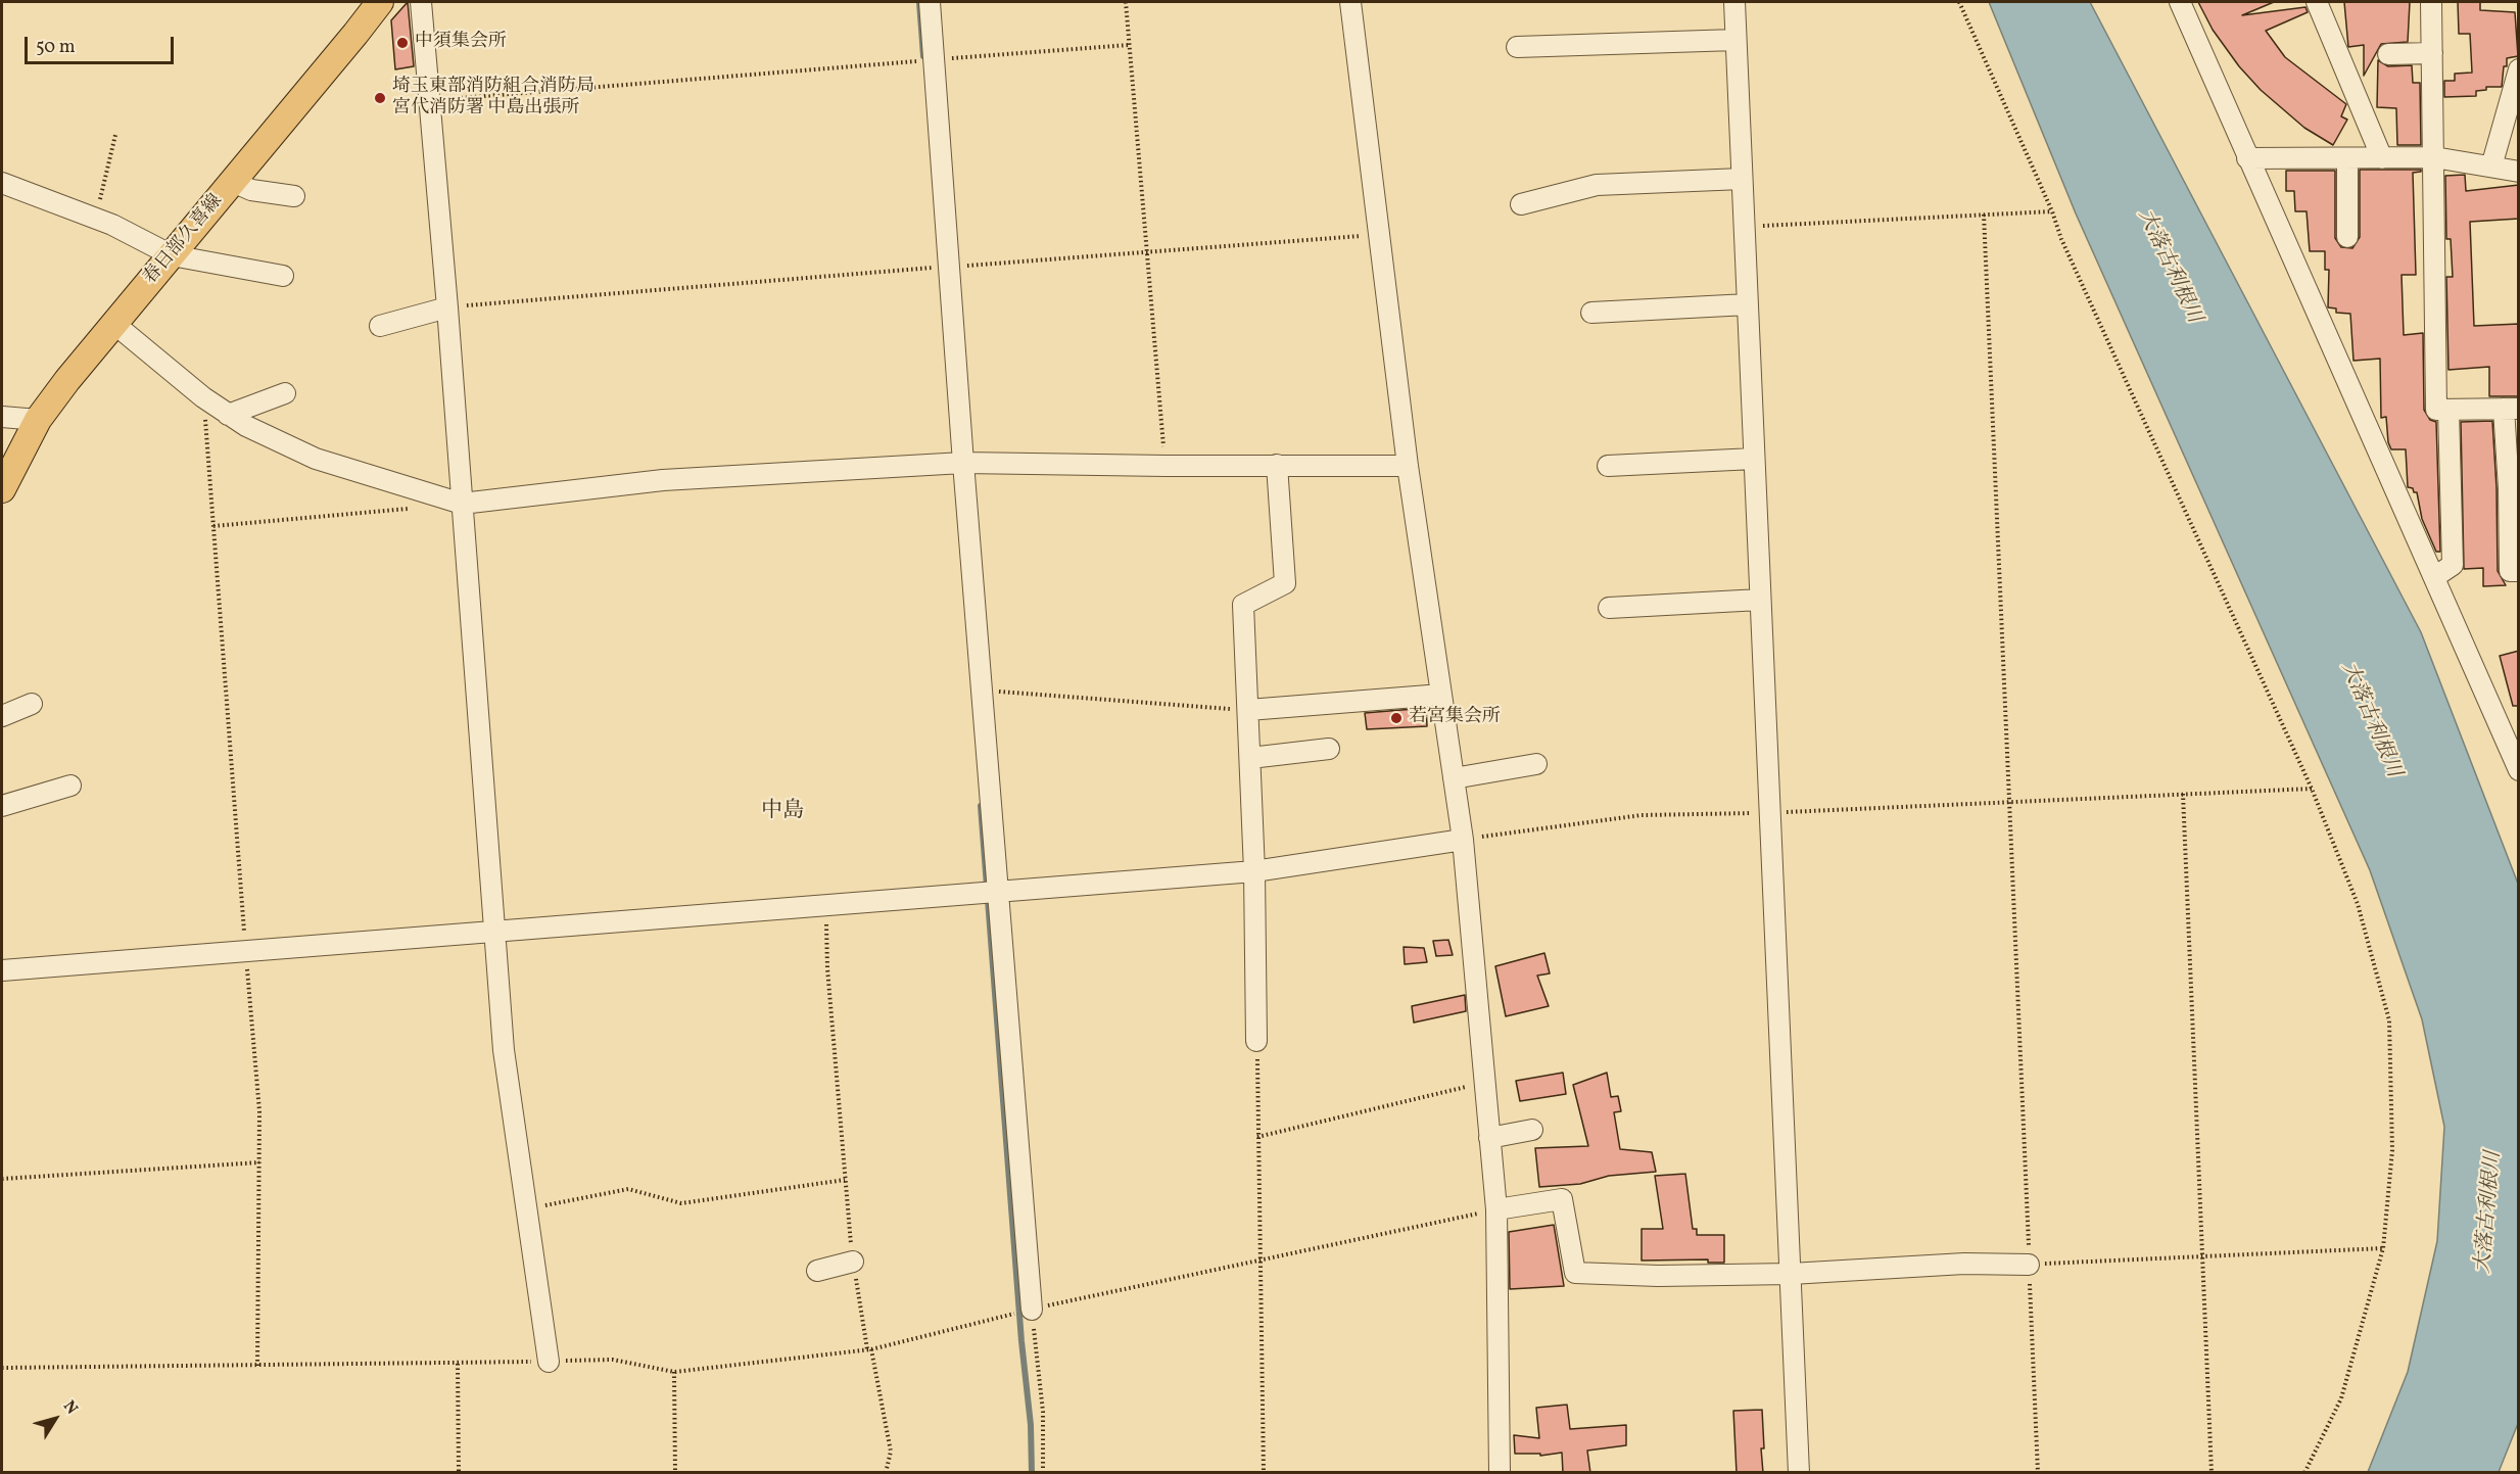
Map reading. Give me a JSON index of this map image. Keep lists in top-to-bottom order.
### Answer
{
  "streets": {
    "main road": ["春日部久喜線"]
  },
  "districts": ["中島"],
  "water": ["大落古利根川"],
  "places": ["中須集会所", "埼玉東部消防組合消防局 宮代消防署 中島出張所", "若宮集会所"],
  "scale_bar": "50 m",
  "north": "top right"
}
